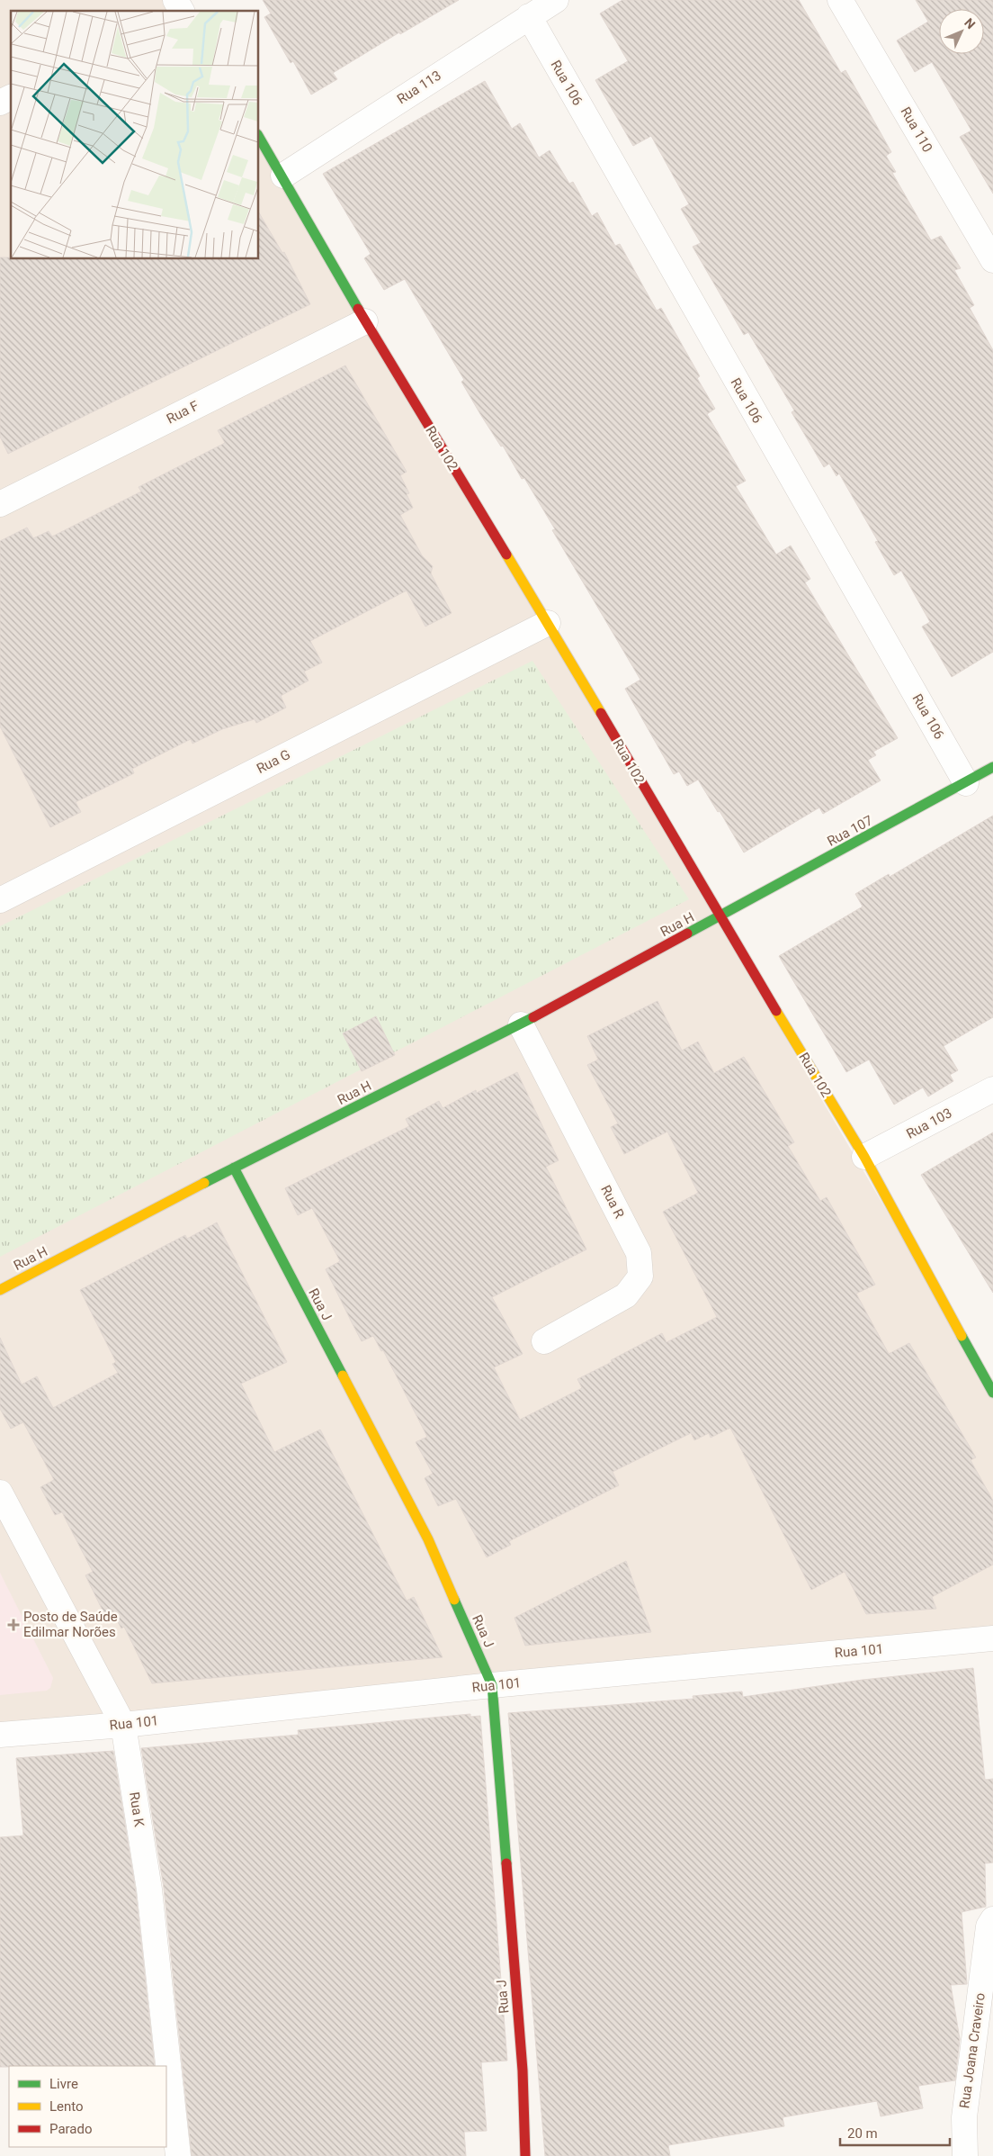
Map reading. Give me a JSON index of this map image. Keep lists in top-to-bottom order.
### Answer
{
  "streets": {
    "street": [
      "Rua 106",
      "Rua 113",
      "Rua 110",
      "Rua F",
      "Rua 102",
      "Rua G",
      "Rua 107",
      "Rua H",
      "Rua 103",
      "Rua R",
      "Rua J",
      "Rua 101",
      "Rua K",
      "Rua Joana Craveiro"
    ]
  },
  "crossings": [
    ["Rua 106", "Rua 113"],
    ["Rua 106", "Rua 107"],
    ["Rua 113", "Rua 102"],
    ["Rua F", "Rua 102"],
    ["Rua 102", "Rua G"],
    ["Rua 102", "Rua 107"],
    ["Rua 102", "Rua H"],
    ["Rua 102", "Rua 103"],
    ["Rua 107", "Rua H"],
    ["Rua H", "Rua R"],
    ["Rua H", "Rua J"],
    ["Rua J", "Rua 101"],
    ["Rua 101", "Rua K"]
  ],
  "places": {
    "health": ["Posto de Saúde Edilmar Norões"]
  },
  "legend": ["Livre", "Lento", "Parado"],
  "scale_bar": "20 m",
  "north": "top right"
}
